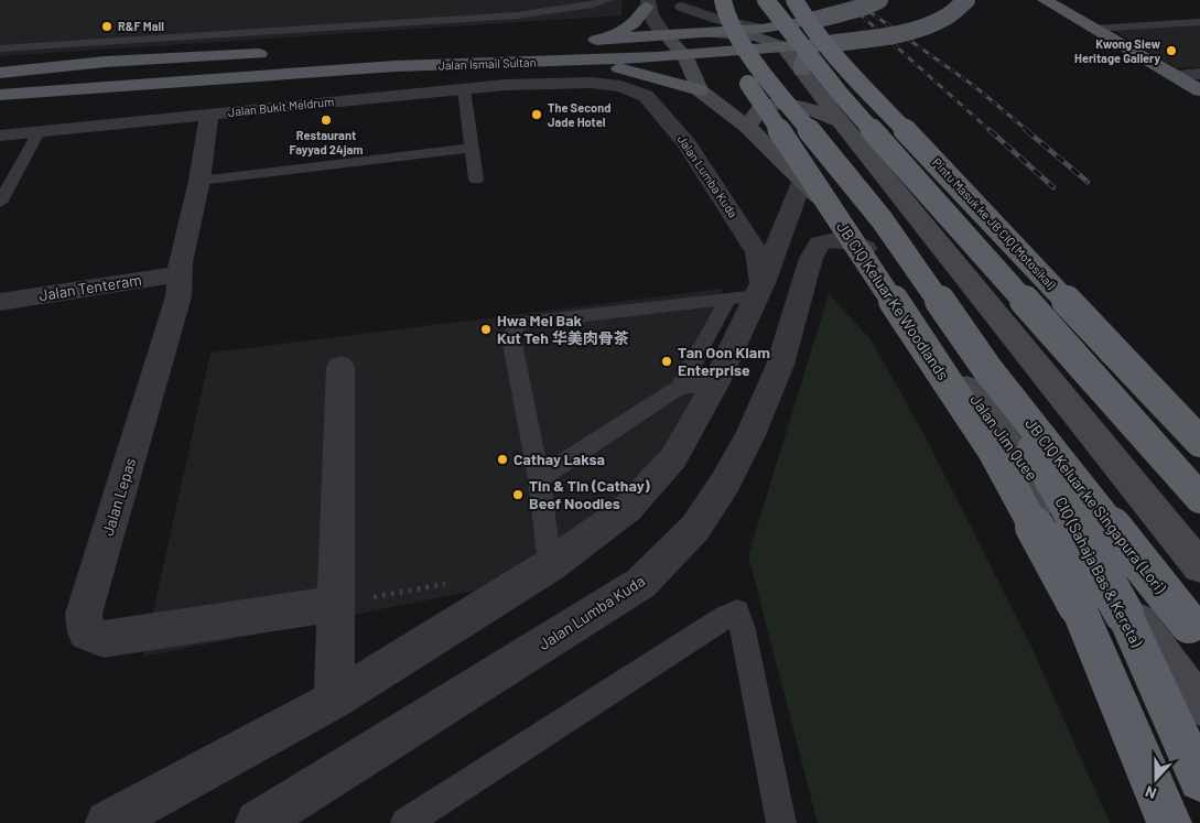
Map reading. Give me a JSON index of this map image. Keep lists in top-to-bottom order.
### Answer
{
  "streets": {
    "highway": [
      "Pintu Masuk ke JB CIQ (Motosikal)",
      "JB CIQ Keluar Ke Woodlands",
      "JB CIQ Keluar ke Singapura (Lori)",
      "CIQ (Sahaja Bas & Kereta)"
    ],
    "main road": ["Jalan Ismail Sultan", "Jalan Jim Quee"],
    "street": [
      "Jalan Bukit Meldrum",
      "Jalan Lumba Kuda",
      "Jalan Tenteram",
      "Jalan Lepas"
    ]
  },
  "crossings": [
    ["Jalan Ismail Sultan", "Jalan Jim Quee"],
    ["Jalan Bukit Meldrum", "Jalan Lumba Kuda"],
    ["Jalan Bukit Meldrum", "Jalan Lepas"],
    ["Jalan Lumba Kuda", "Jalan Jim Quee"],
    ["Jalan Tenteram", "Jalan Lepas"],
    ["Jalan Jim Quee", "JB CIQ Keluar ke Singapura (Lori)"],
    ["Jalan Jim Quee", "CIQ (Sahaja Bas & Kereta)"],
    ["JB CIQ Keluar ke Singapura (Lori)", "CIQ (Sahaja Bas & Kereta)"]
  ],
  "places": [
    "R&F Mall",
    "Kwong Siew Heritage Gallery",
    "The Second Jade Hotel",
    "Restaurant Fayyad 24jam",
    "Hwa Mei Bak Kut Teh 华美肉骨茶",
    "Tan Oon Kiam Enterprise",
    "Cathay Laksa",
    "Tin & Tin (Cathay) Beef Noodles"
  ],
  "north": "bottom"
}
